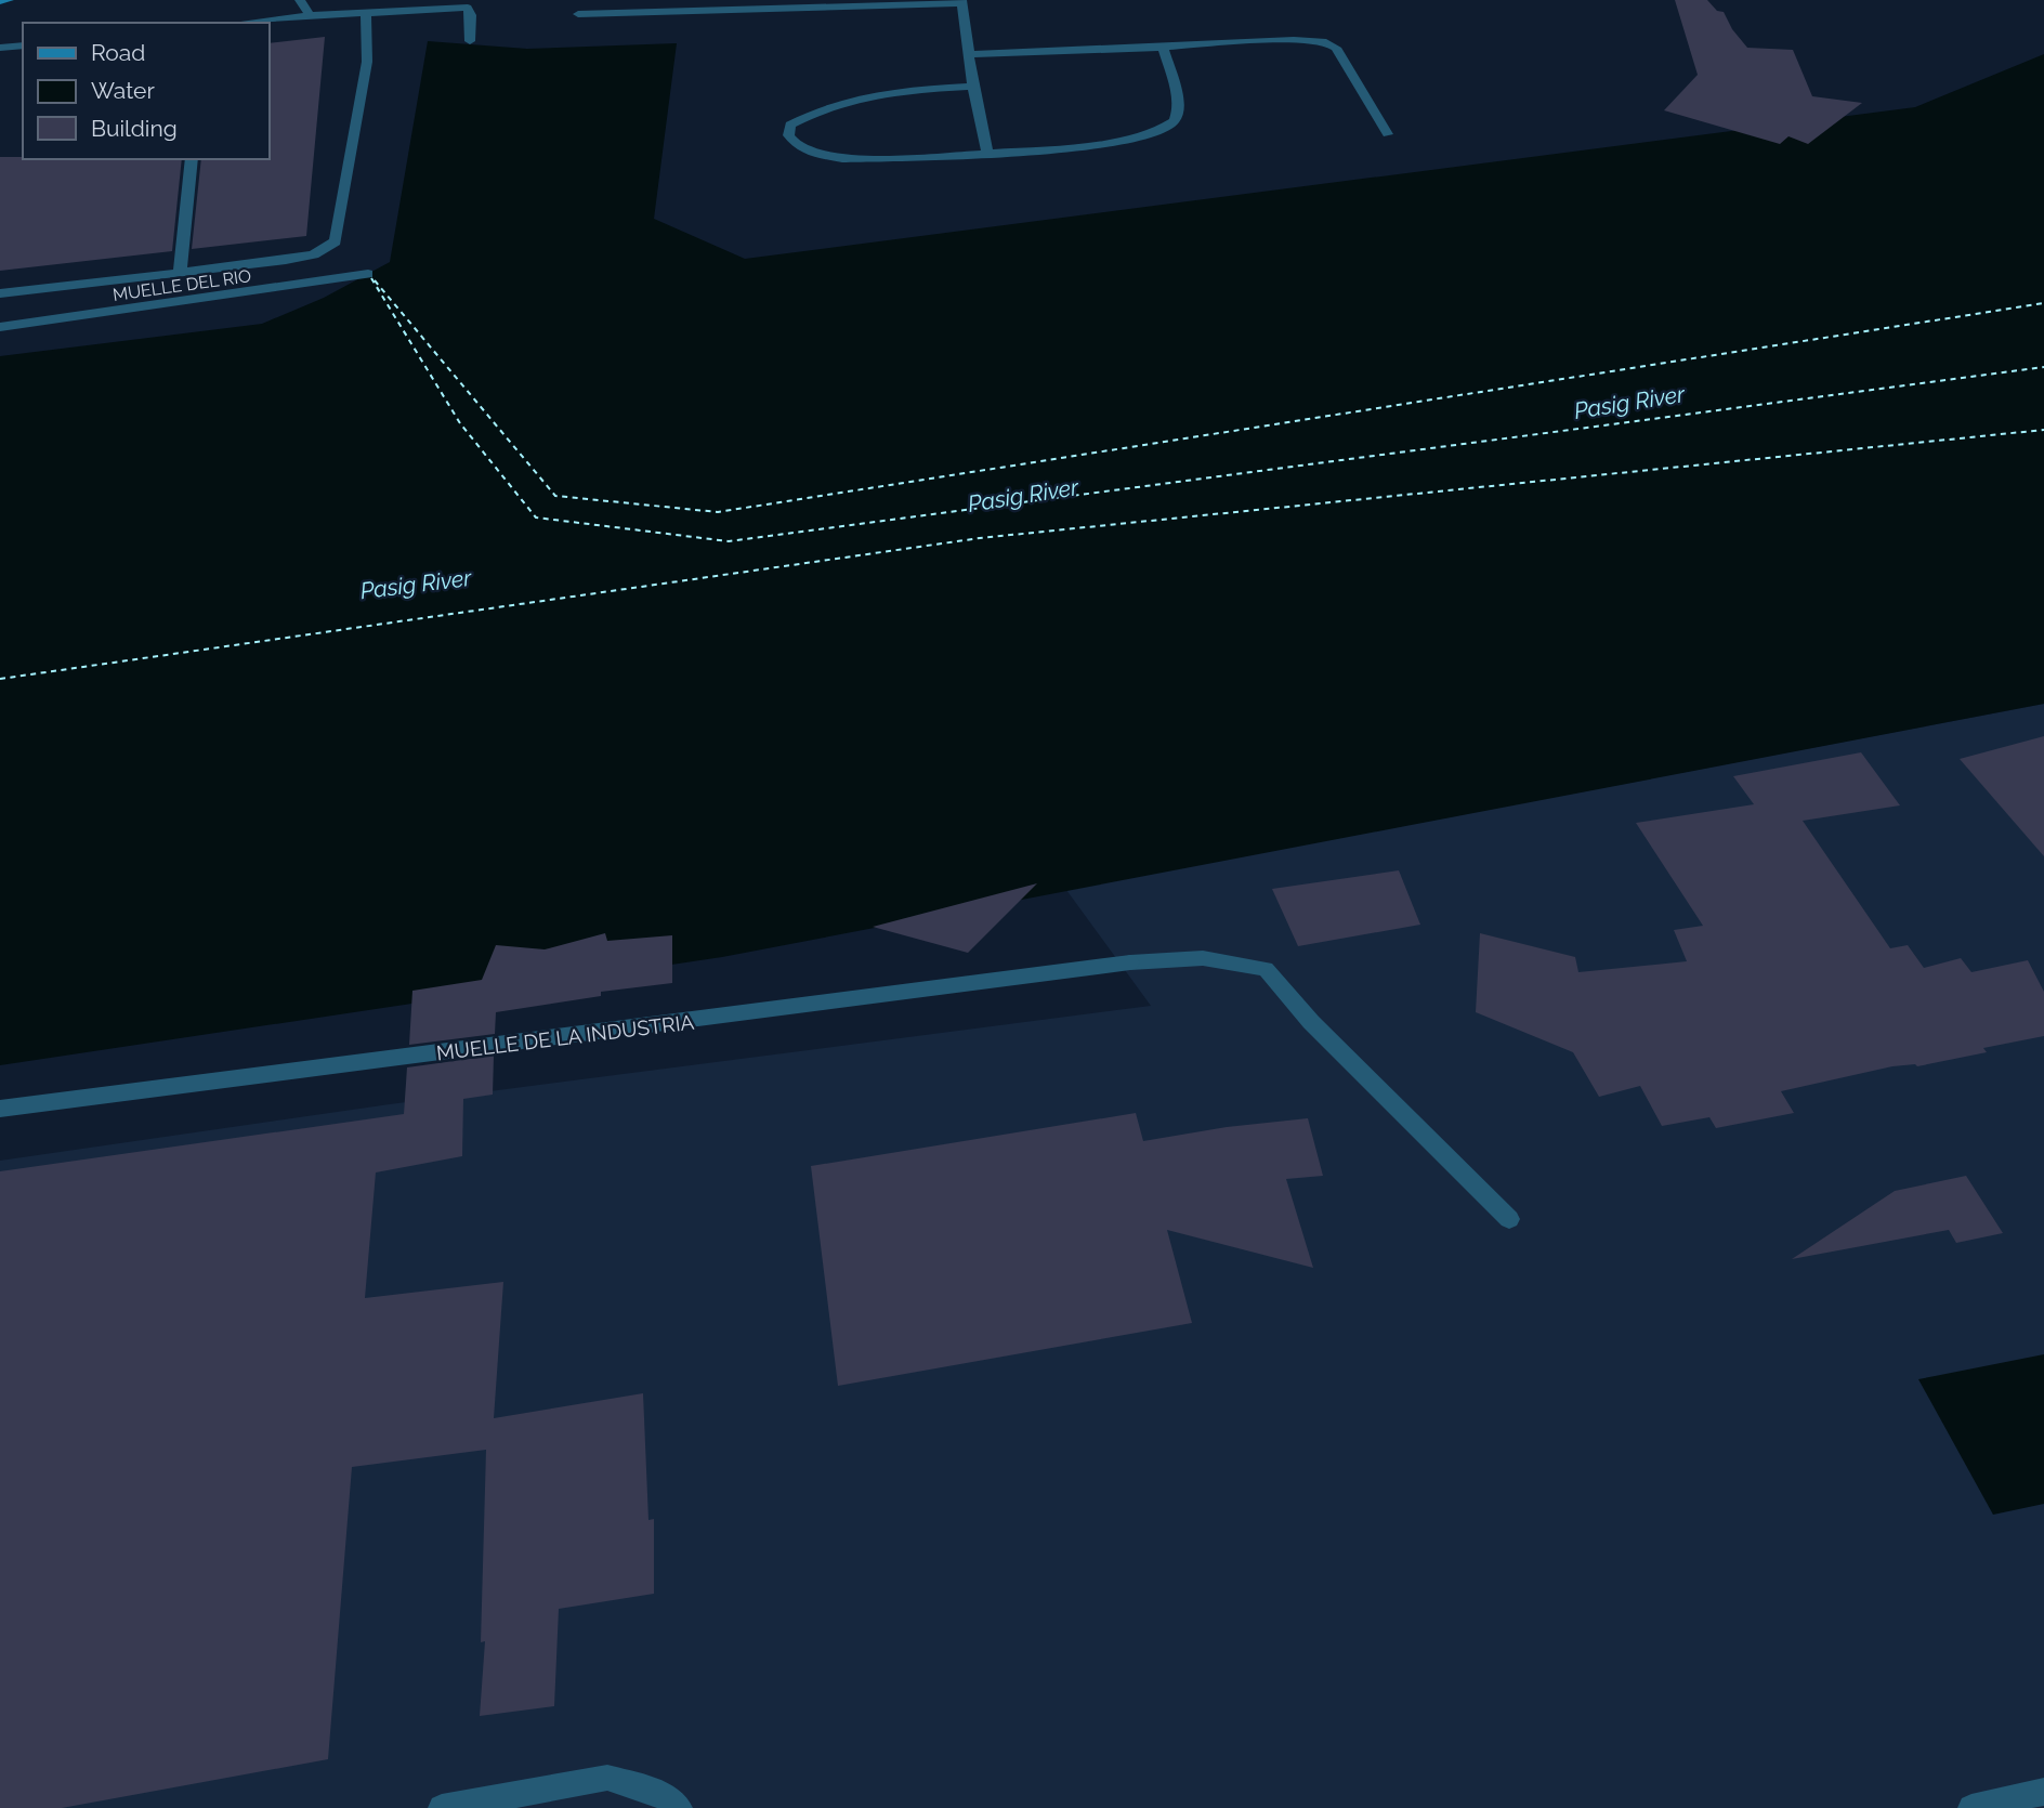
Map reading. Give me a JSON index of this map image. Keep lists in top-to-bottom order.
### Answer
{
  "streets": {
    "street": ["MUELLE DEL RIO", "MUELLE DE LA INDUSTRIA"]
  },
  "water": ["Pasig River"],
  "legend": ["Road", "Water", "Building"]
}
